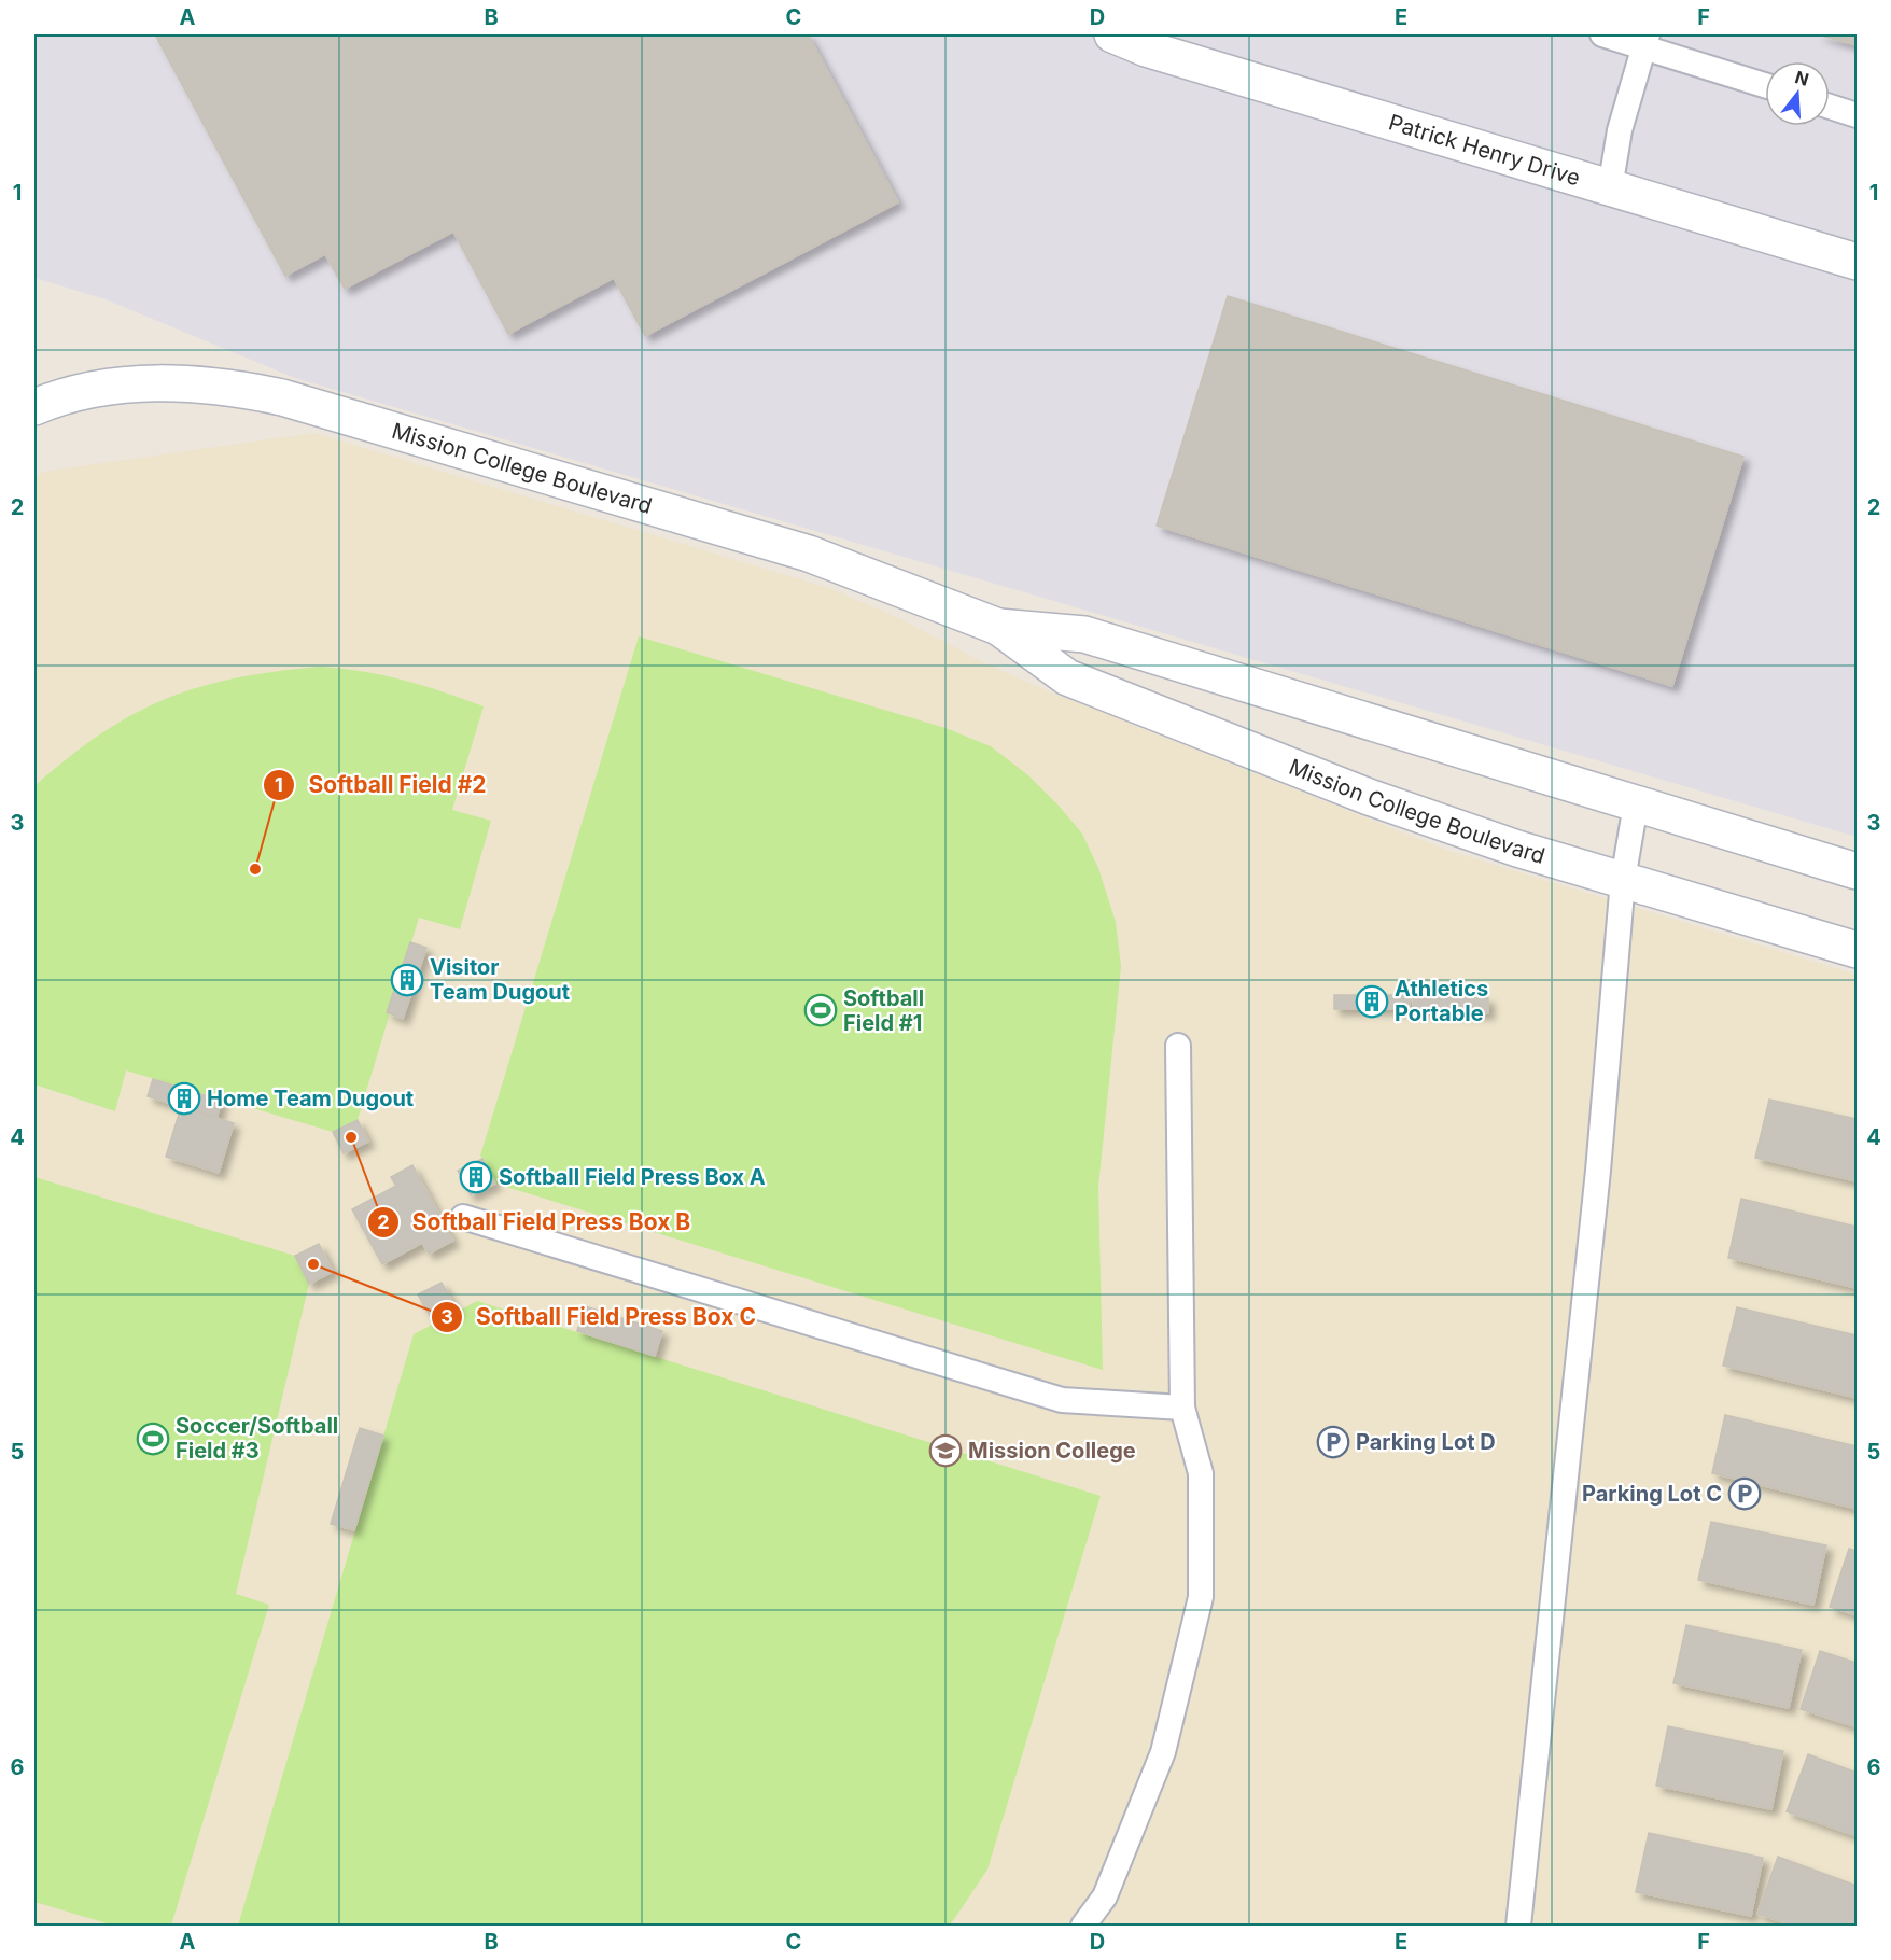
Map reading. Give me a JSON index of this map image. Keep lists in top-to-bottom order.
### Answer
{
  "streets": {
    "street": ["Patrick Henry Drive", "Mission College Boulevard"]
  },
  "places": {
    "other": ["Softball Field #2", "Softball Field Press Box B", "Softball Field Press Box C"],
    "building": [
      "Visitor Team Dugout",
      "Athletics Portable",
      "Home Team Dugout",
      "Softball Field Press Box A"
    ],
    "sports": ["Softball Field #1", "Soccer/Softball Field #3"],
    "parking": ["Parking Lot D", "Parking Lot C"],
    "school or university": ["Mission College"]
  },
  "north": "top",
  "grid": {
    "columns": [
      "A",
      "B",
      "C",
      "D",
      "E",
      "F"
    ],
    "rows": [
      "1",
      "2",
      "3",
      "4",
      "5",
      "6"
    ]
  }
}
